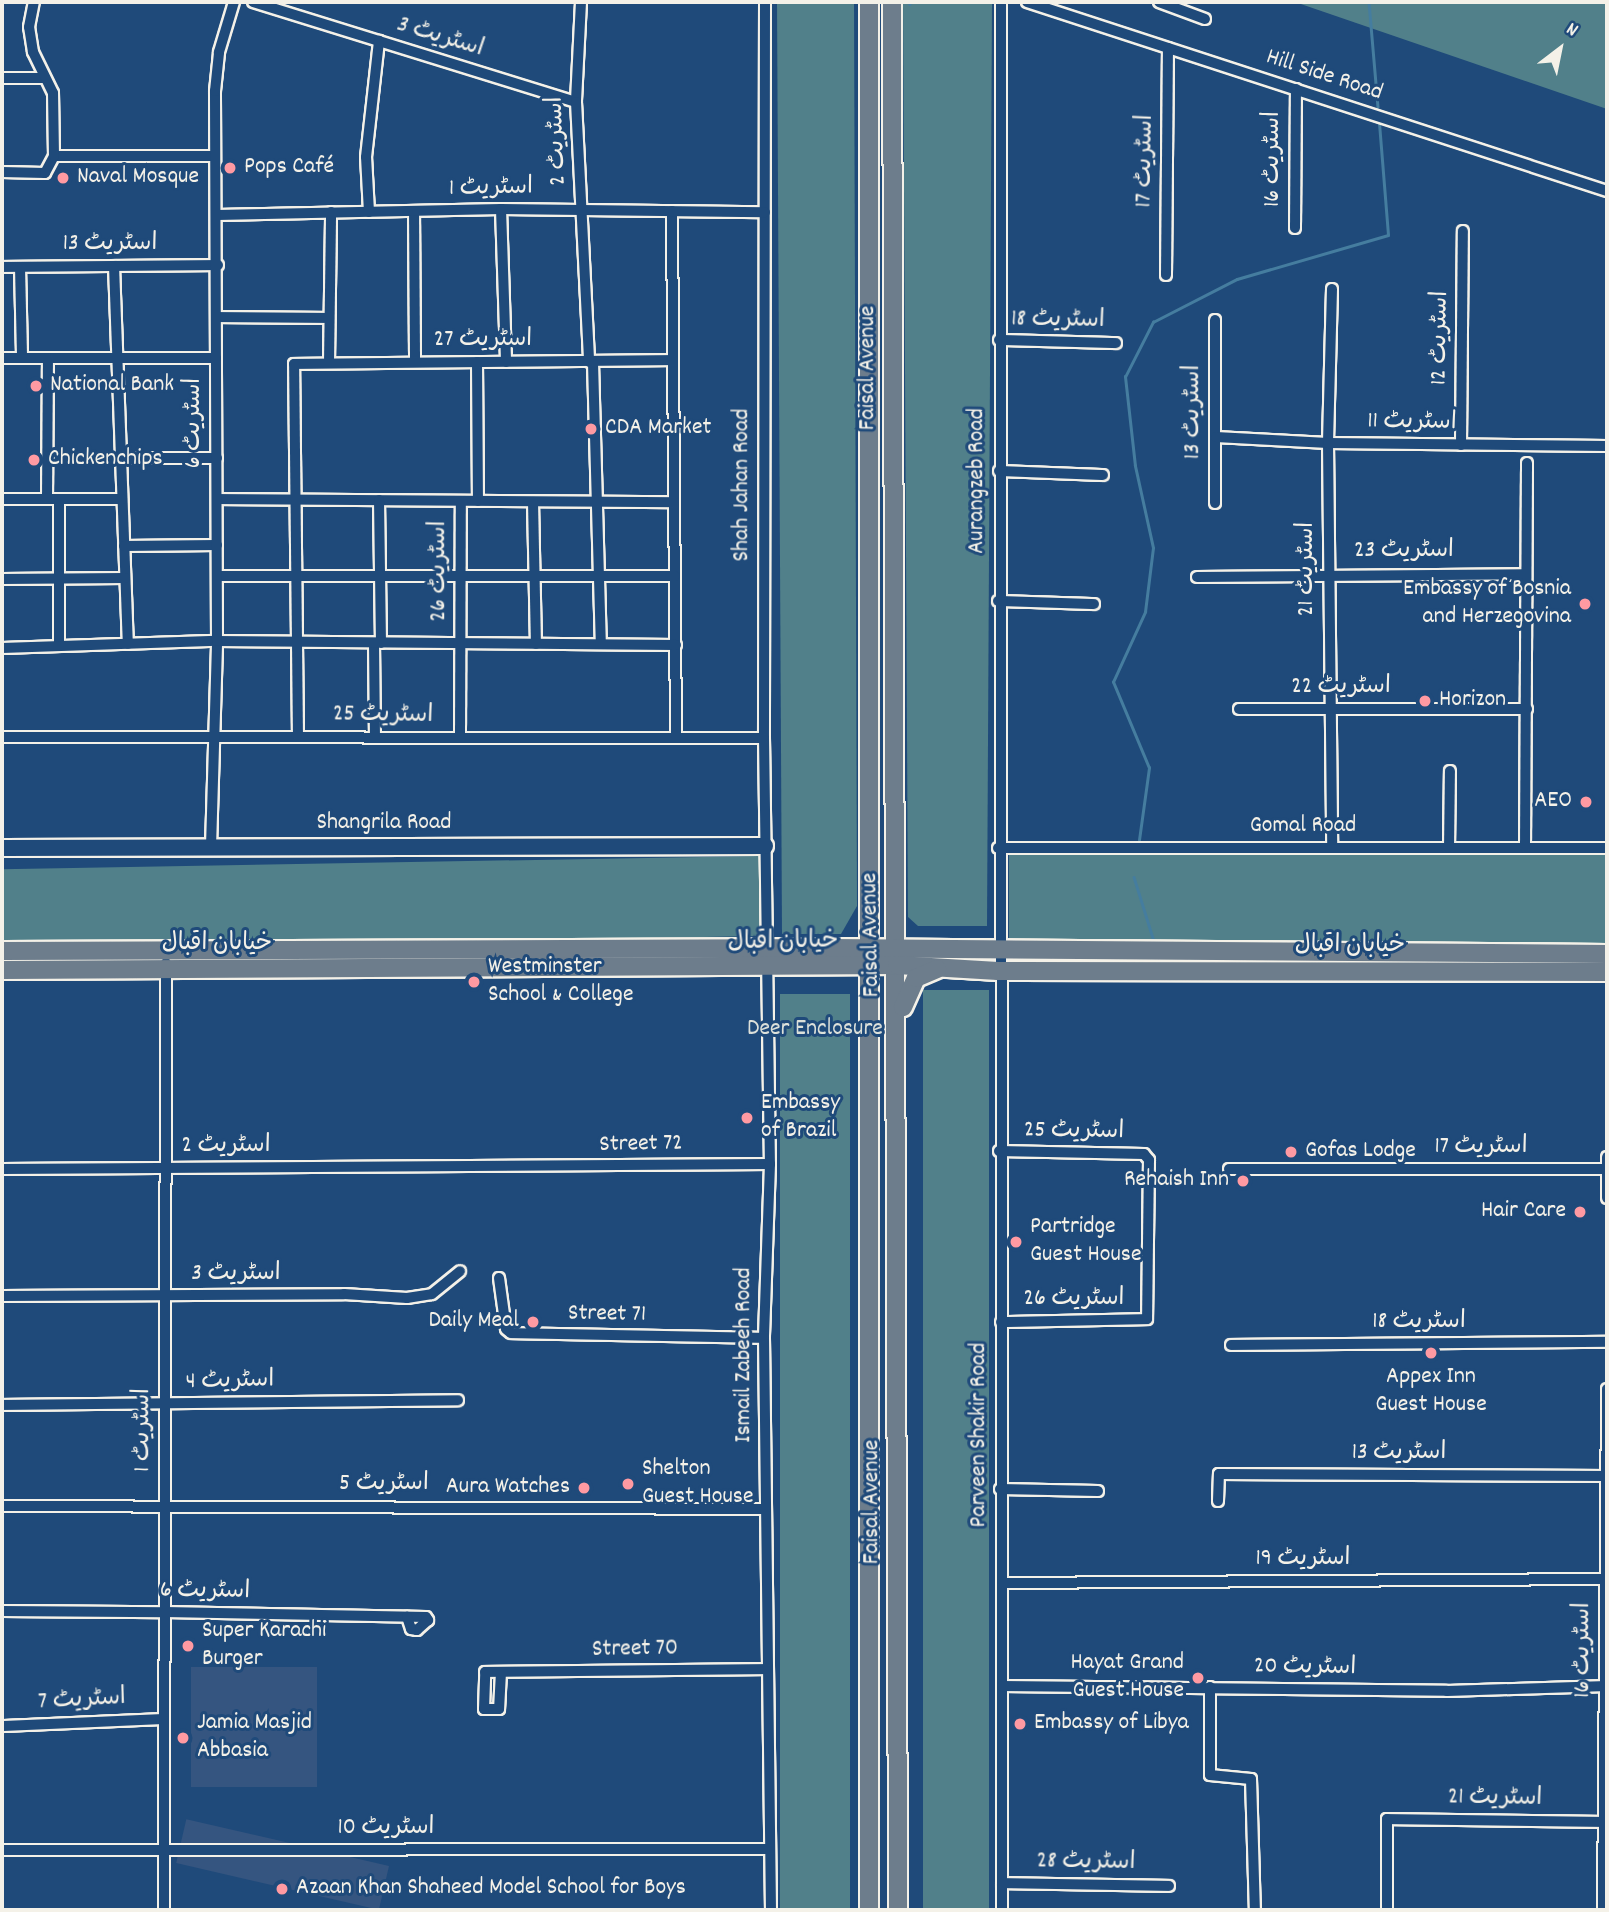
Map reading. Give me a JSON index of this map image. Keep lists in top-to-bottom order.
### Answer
{
  "streets": {
    "main road": ["Faisal Avenue", "خیابان اقبال"],
    "street": [
      "اسٹریٹ 3",
      "Hill Side Road",
      "اسٹریٹ 2",
      "اسٹریٹ 16",
      "اسٹریٹ 17",
      "اسٹریٹ 1",
      "اسٹریٹ 13",
      "اسٹریٹ 18",
      "اسٹریٹ 12",
      "اسٹریٹ 27",
      "اسٹریٹ 6",
      "اسٹریٹ 11",
      "Aurangzeb Road",
      "Shah Jahan Road",
      "اسٹریٹ 23",
      "اسٹریٹ 21",
      "اسٹریٹ 26",
      "اسٹریٹ 22",
      "اسٹریٹ 25",
      "Shangrila Road",
      "Gomal Road",
      "Street 72",
      "Street 71",
      "Ismail Zabeeh Road",
      "اسٹریٹ 4",
      "Parveen Shakir Road",
      "اسٹریٹ 5",
      "اسٹریٹ 19",
      "Street 70",
      "اسٹریٹ 20",
      "اسٹریٹ 7",
      "اسٹریٹ 10",
      "اسٹریٹ 28"
    ]
  },
  "crossings": [
    ["اسٹریٹ 3", "اسٹریٹ 2"],
    ["اسٹریٹ 3", "اسٹریٹ 1"],
    ["Hill Side Road", "اسٹریٹ 16"],
    ["Hill Side Road", "اسٹریٹ 17"],
    ["اسٹریٹ 2", "اسٹریٹ 1"],
    ["اسٹریٹ 2", "اسٹریٹ 27"],
    ["اسٹریٹ 2", "Street 72"],
    ["اسٹریٹ 16", "اسٹریٹ 13"],
    ["اسٹریٹ 16", "اسٹریٹ 21"],
    ["اسٹریٹ 16", "اسٹریٹ 19"],
    ["اسٹریٹ 16", "اسٹریٹ 20"],
    ["اسٹریٹ 1", "اسٹریٹ 6"],
    ["اسٹریٹ 1", "Shah Jahan Road"],
    ["اسٹریٹ 1", "خیابان اقبال"],
    ["اسٹریٹ 1", "اسٹریٹ 4"],
    ["اسٹریٹ 1", "اسٹریٹ 5"],
    ["اسٹریٹ 1", "اسٹریٹ 7"],
    ["اسٹریٹ 1", "اسٹریٹ 10"],
    ["اسٹریٹ 13", "اسٹریٹ 6"],
    ["اسٹریٹ 13", "اسٹریٹ 11"],
    ["اسٹریٹ 18", "Aurangzeb Road"],
    ["اسٹریٹ 12", "اسٹریٹ 11"],
    ["اسٹریٹ 27", "اسٹریٹ 26"],
    ["Faisal Avenue", "خیابان اقبال"],
    ["اسٹریٹ 6", "اسٹریٹ 25"],
    ["اسٹریٹ 6", "Shangrila Road"],
    ["اسٹریٹ 11", "اسٹریٹ 21"],
    ["Aurangzeb Road", "Gomal Road"],
    ["Aurangzeb Road", "خیابان اقبال"],
    ["Aurangzeb Road", "Parveen Shakir Road"],
    ["Shah Jahan Road", "اسٹریٹ 25"],
    ["Shah Jahan Road", "Shangrila Road"],
    ["Shah Jahan Road", "خیابان اقبال"],
    ["Shah Jahan Road", "Ismail Zabeeh Road"],
    ["اسٹریٹ 23", "اسٹریٹ 21"],
    ["اسٹریٹ 21", "اسٹریٹ 22"],
    ["اسٹریٹ 21", "Gomal Road"],
    ["اسٹریٹ 26", "اسٹریٹ 25"],
    ["اسٹریٹ 26", "Parveen Shakir Road"],
    ["اسٹریٹ 25", "Parveen Shakir Road"],
    ["خیابان اقبال", "Ismail Zabeeh Road"],
    ["خیابان اقبال", "Parveen Shakir Road"],
    ["Street 72", "Ismail Zabeeh Road"],
    ["Street 71", "Ismail Zabeeh Road"],
    ["Ismail Zabeeh Road", "اسٹریٹ 5"],
    ["Ismail Zabeeh Road", "Street 70"],
    ["Ismail Zabeeh Road", "اسٹریٹ 10"],
    ["Parveen Shakir Road", "اسٹریٹ 19"],
    ["Parveen Shakir Road", "اسٹریٹ 20"],
    ["Parveen Shakir Road", "اسٹریٹ 28"]
  ],
  "parks": ["Deer Enclosure"],
  "places": [
    "Pops Café",
    "Naval Mosque",
    "National Bank",
    "CDA Market",
    "Chickenchips",
    "Embassy of Bosnia and Herzegovina",
    "Horizon",
    "AEO",
    "Westminster School & College",
    "Embassy of Brazil",
    "Gofas Lodge",
    "Rehaish Inn",
    "Hair Care",
    "Partridge Guest House",
    "Daily Meal",
    "Appex Inn Guest House",
    "Shelton Guest House",
    "Aura Watches",
    "Super Karachi Burger",
    "Hayat Grand Guest House",
    "Embassy of Libya",
    "Jamia Masjid Abbasia",
    "Azaan Khan Shaheed Model School for Boys"
  ],
  "north": "top right"
}
